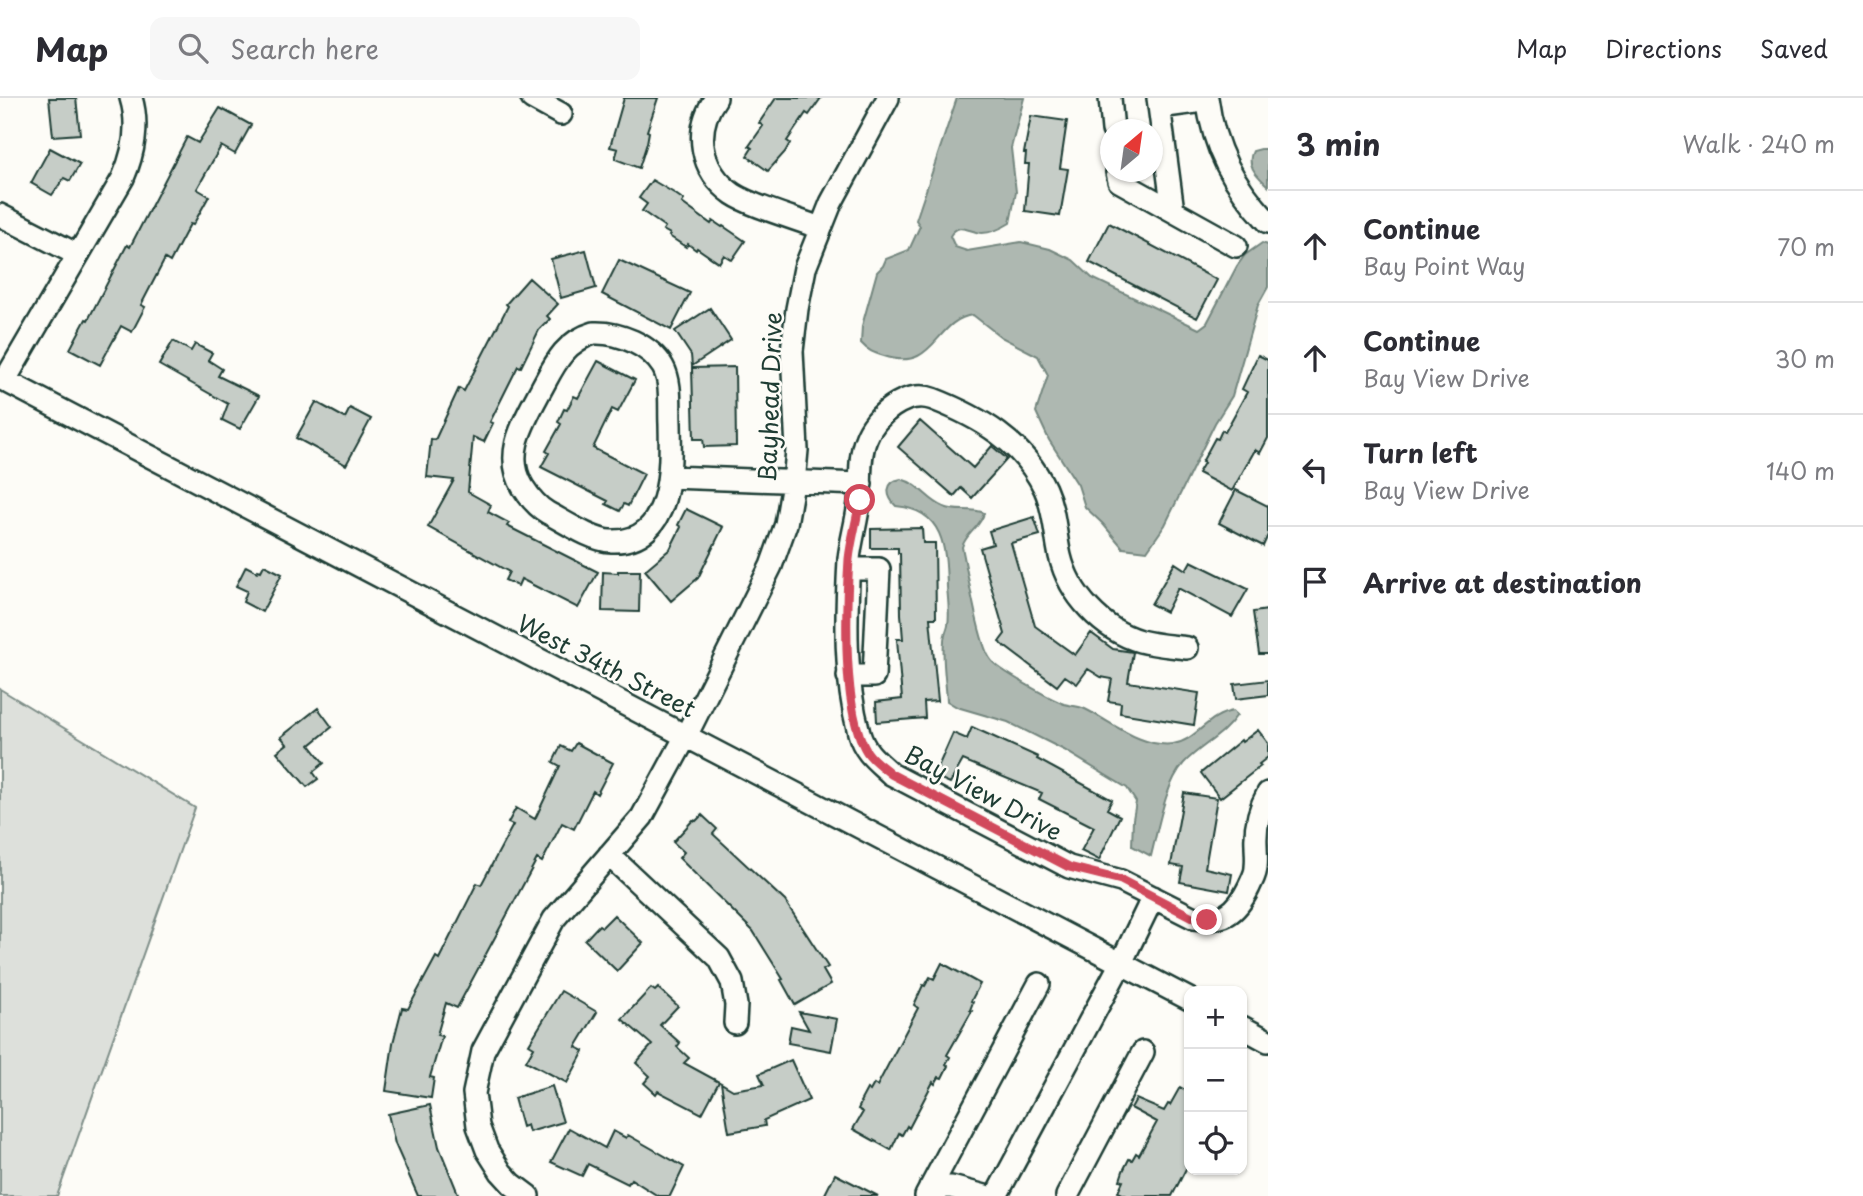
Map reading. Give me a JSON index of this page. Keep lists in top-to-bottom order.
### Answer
{
  "streets": {
    "street": ["Bayhead Drive", "West 34th Street", "Bay View Drive"]
  },
  "crossings": [
    ["Bayhead Drive", "West 34th Street"]
  ],
  "north": "top right",
  "page": {
    "header": "Map",
    "search": "Search here",
    "nav": ["Map", "Directions", "Saved"],
    "heading": ["3 min", "Walk · 240 m"],
    "list": [
      ["Continue", "Bay Point Way", "70 m"],
      ["Continue", "Bay View Drive", "30 m"],
      ["Turn left", "Bay View Drive", "140 m"],
      "Arrive at destination"
    ],
    "map_buttons": ["+", "−"]
  }
}
